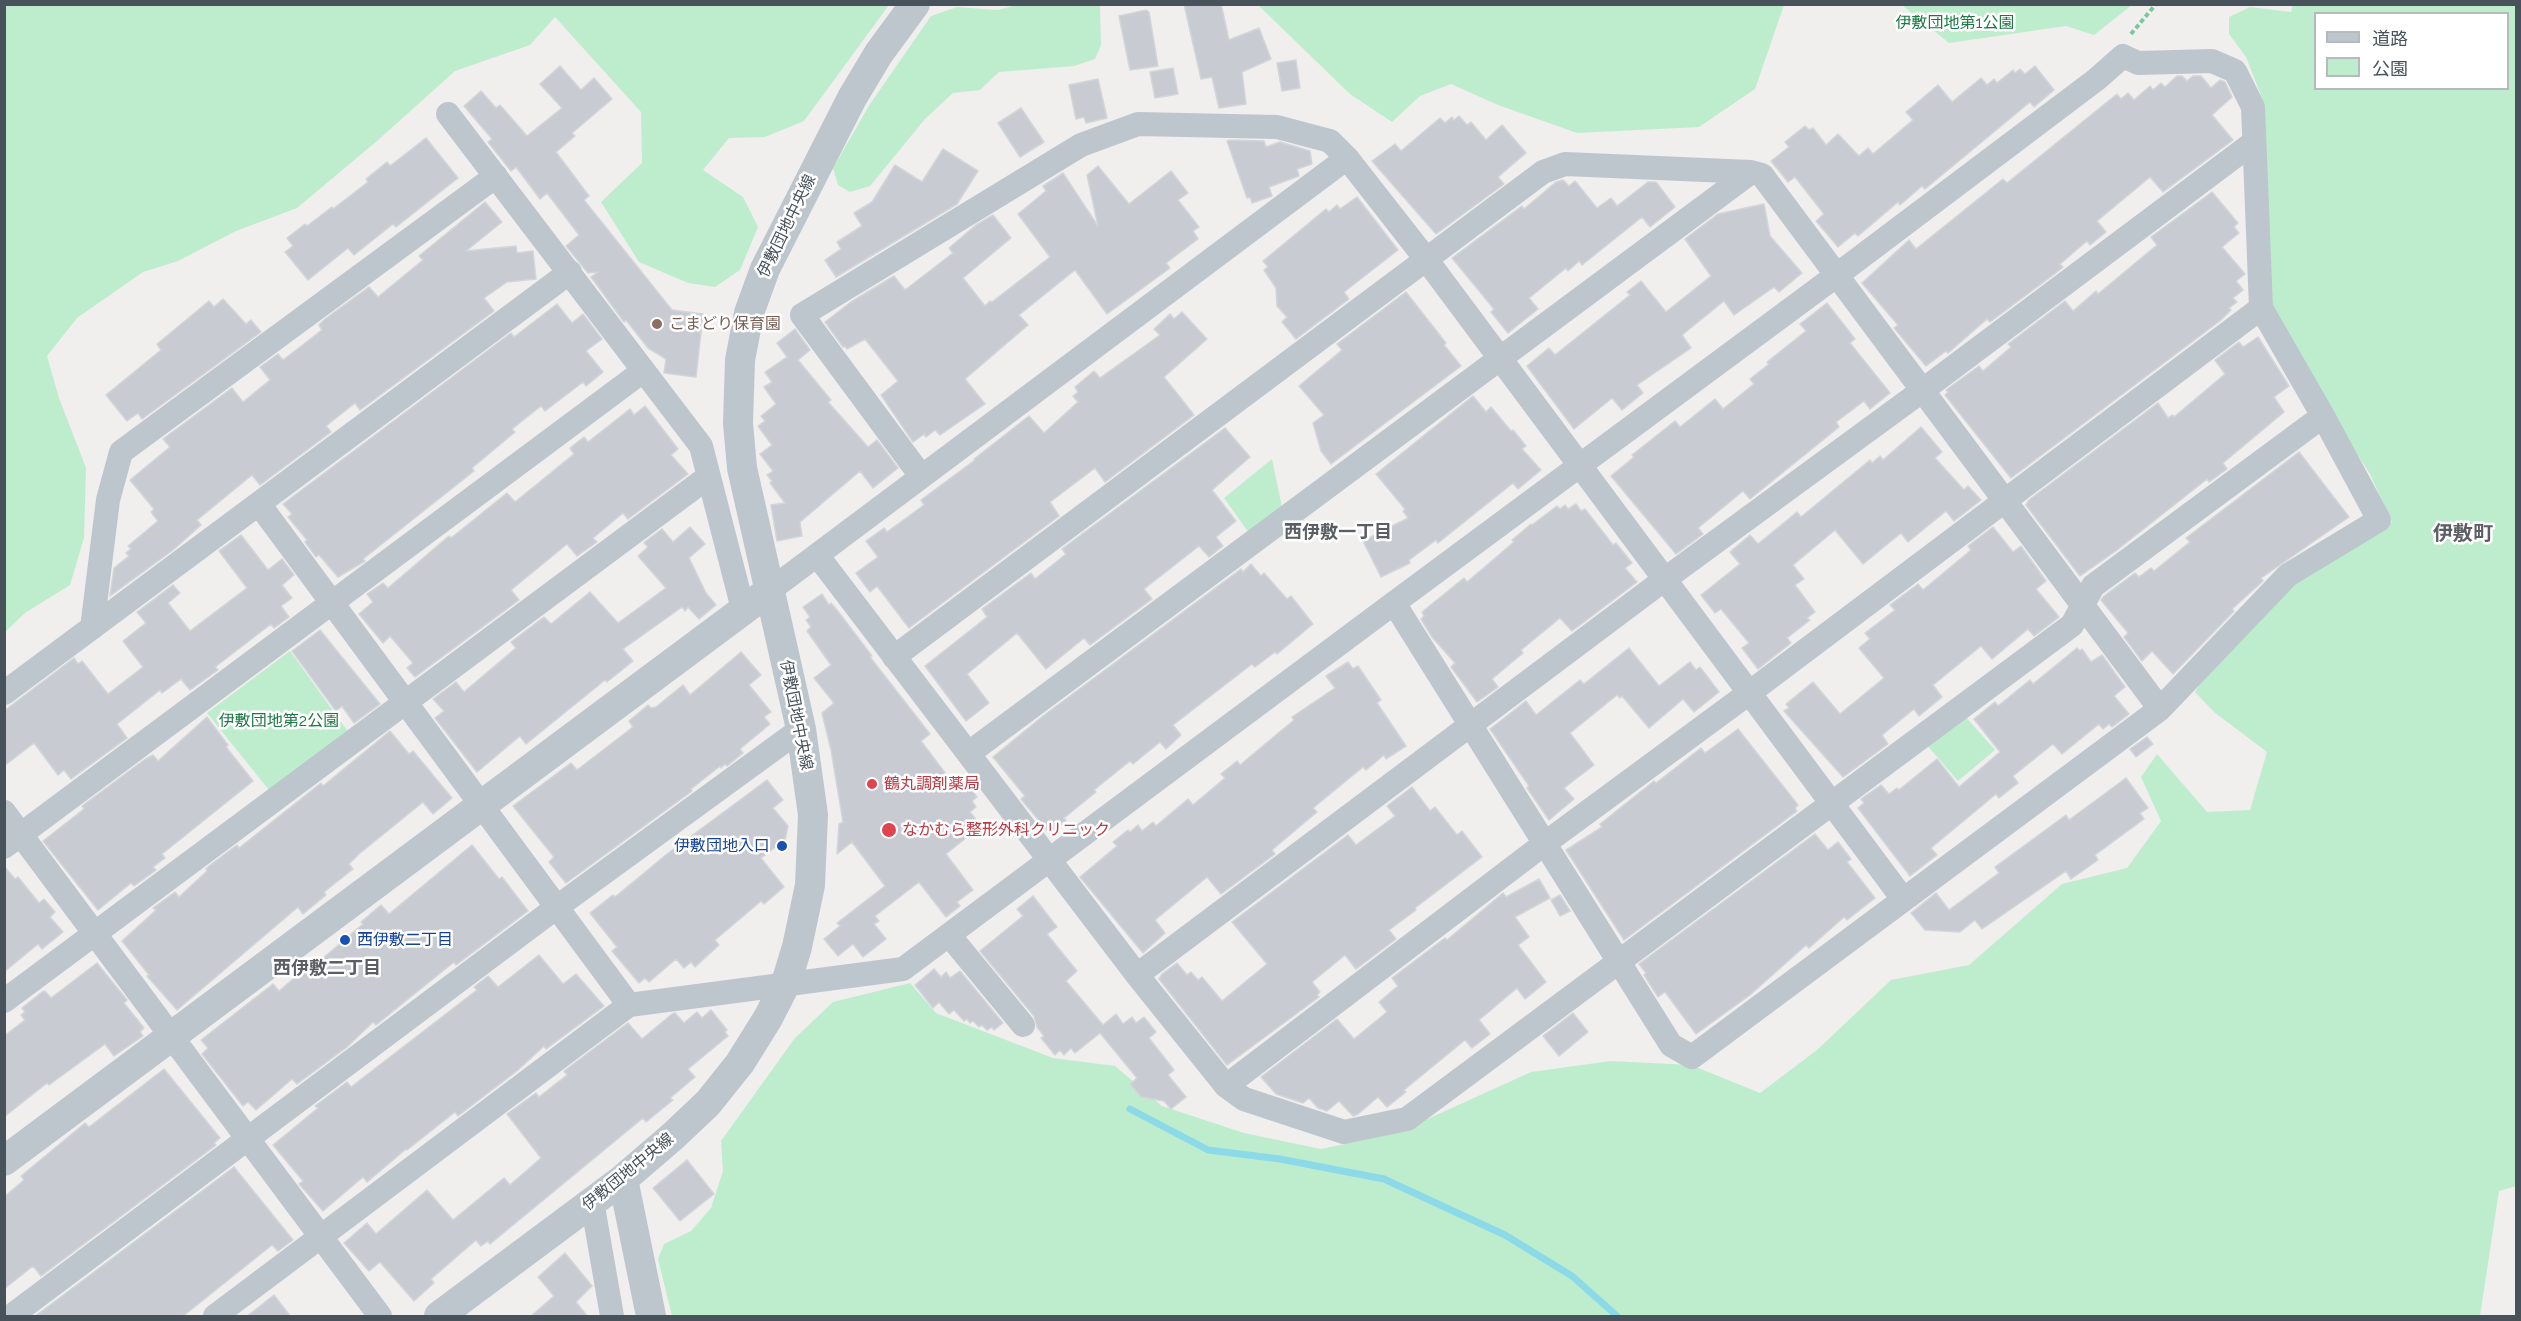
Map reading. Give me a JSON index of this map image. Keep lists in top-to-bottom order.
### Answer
{
  "streets": {
    "street": ["伊敷団地中央線"]
  },
  "districts": ["西伊敷一丁目", "伊敷町", "西伊敷二丁目"],
  "parks": ["伊敷団地第1公園", "伊敷団地第2公園"],
  "places": [
    "こまどり保育園",
    "鶴丸調剤薬局",
    "なかむら整形外科クリニック",
    "伊敷団地入口",
    "西伊敷二丁目"
  ],
  "legend": ["道路", "公園"]
}
